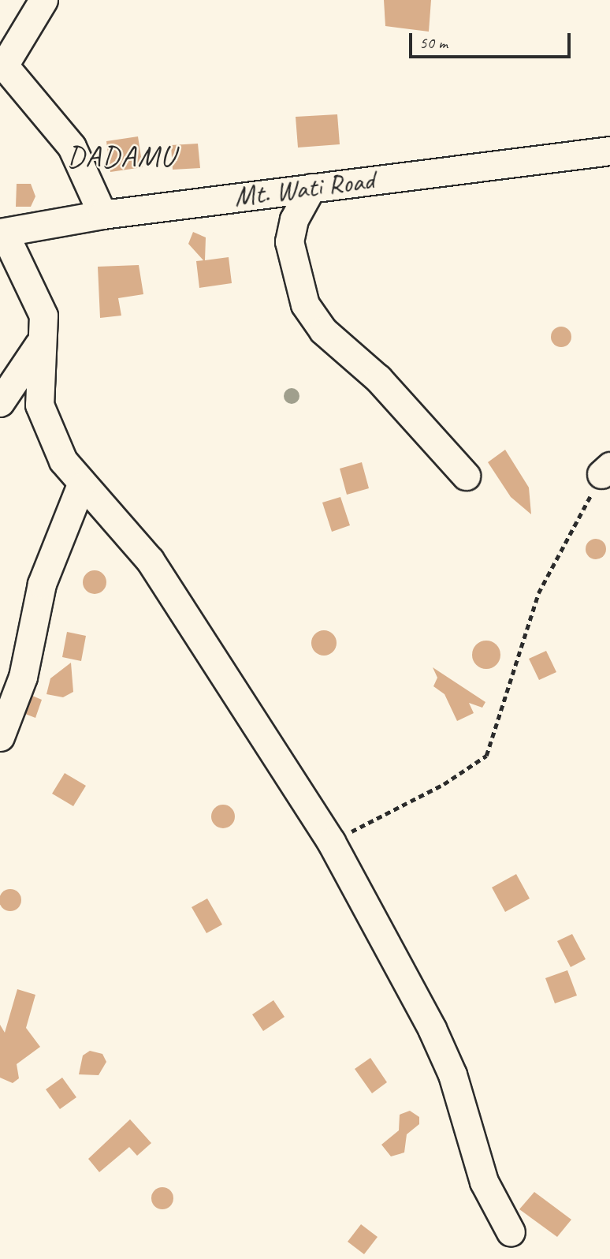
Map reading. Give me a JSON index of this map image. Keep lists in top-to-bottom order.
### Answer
{
  "streets": {
    "street": ["Mt. Wati Road"]
  },
  "districts": ["DADAMU"],
  "scale_bar": "50 m"
}
